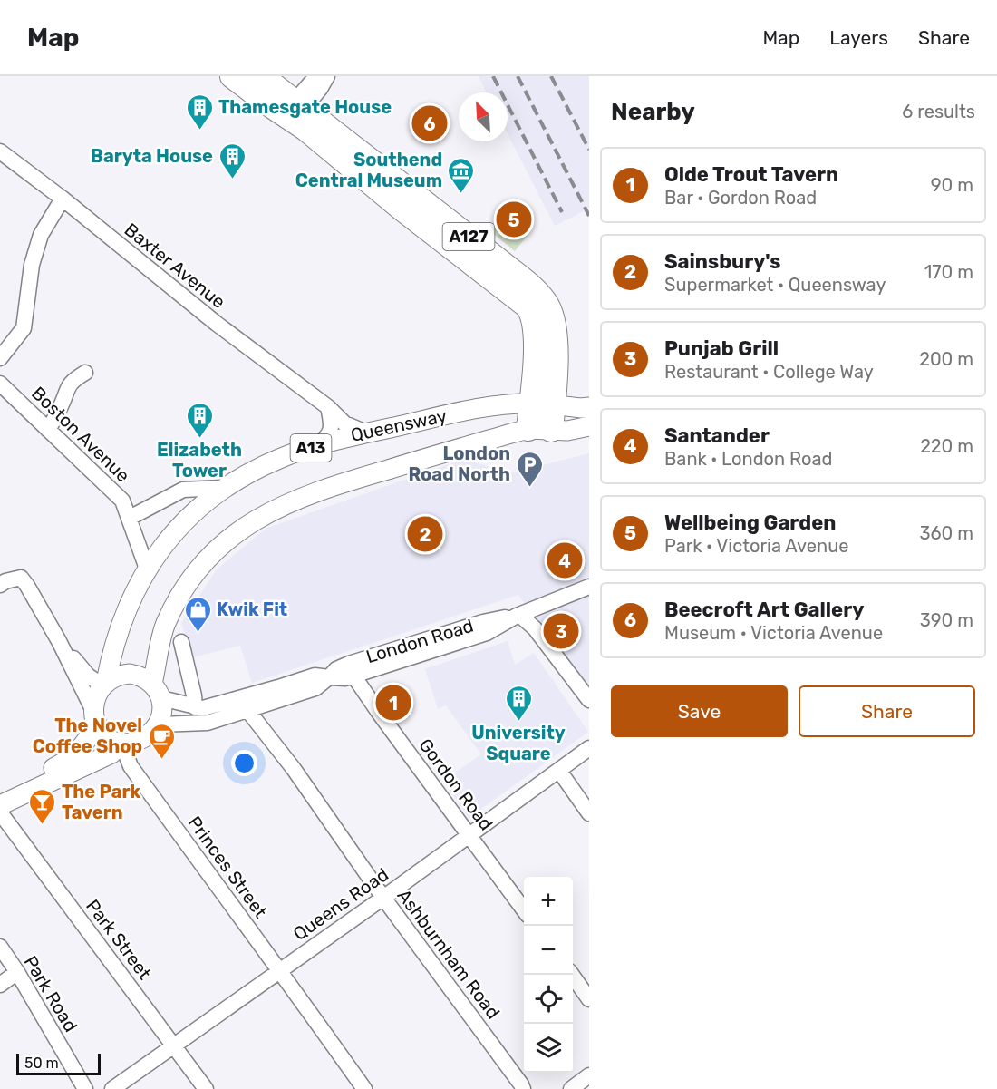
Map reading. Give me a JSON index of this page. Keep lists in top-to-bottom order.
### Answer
{
  "streets": {
    "highway": ["A127"],
    "main road": ["Queensway", "A13"],
    "street": [
      "Baxter Avenue",
      "Boston Avenue",
      "London Road",
      "Gordon Road",
      "Princes Street",
      "Queens Road",
      "Park Street",
      "Ashburnham Road",
      "Park Road"
    ]
  },
  "crossings": [
    ["A127", "Queensway"],
    ["Baxter Avenue", "Queensway"],
    ["Queensway", "Boston Avenue"],
    ["Queensway", "London Road"],
    ["Queensway", "Princes Street"],
    ["London Road", "Gordon Road"],
    ["London Road", "Princes Street"],
    ["London Road", "Ashburnham Road"],
    ["Gordon Road", "Queens Road"],
    ["Princes Street", "Queens Road"],
    ["Queens Road", "Park Street"],
    ["Queens Road", "Ashburnham Road"]
  ],
  "places": {
    "building": [
      "Thamesgate House",
      "Baryta House",
      "Elizabeth Tower",
      "University Square"
    ],
    "museum": ["Southend Central Museum"],
    "parking": ["London Road North"],
    "shop": ["Kwik Fit"],
    "cafe": ["The Novel Coffee Shop"],
    "bar": ["The Park Tavern"]
  },
  "scale_bar": "50 m",
  "north": "top left",
  "page": {
    "header": "Map",
    "nav": ["Map", "Layers", "Share"],
    "heading": ["Nearby", "6 results"],
    "pins": [
      "6",
      "5",
      "2",
      "4",
      "3",
      "1"
    ],
    "list": [
      {
        "mark": "1",
        "name": "Olde Trout Tavern",
        "note": "Bar · Gordon Road",
        "value": "90 m"
      },
      {
        "mark": "2",
        "name": "Sainsbury's",
        "note": "Supermarket · Queensway",
        "value": "170 m"
      },
      {
        "mark": "3",
        "name": "Punjab Grill",
        "note": "Restaurant · College Way",
        "value": "200 m"
      },
      {
        "mark": "4",
        "name": "Santander",
        "note": "Bank · London Road",
        "value": "220 m"
      },
      {
        "mark": "5",
        "name": "Wellbeing Garden",
        "note": "Park · Victoria Avenue",
        "value": "360 m"
      },
      {
        "mark": "6",
        "name": "Beecroft Art Gallery",
        "note": "Museum · Victoria Avenue",
        "value": "390 m"
      }
    ],
    "buttons": ["Save", "Share"],
    "map_buttons": ["+", "−"],
    "scale": "50 m"
  }
}
